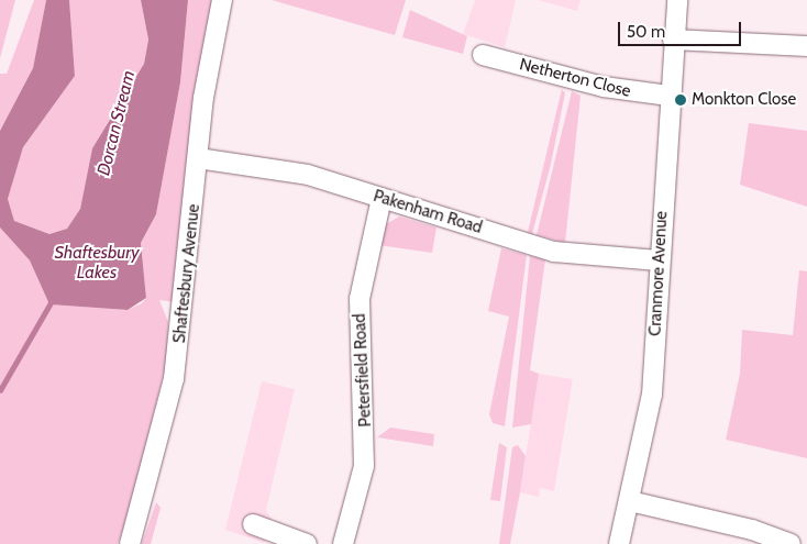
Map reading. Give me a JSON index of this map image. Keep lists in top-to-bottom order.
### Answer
{
  "streets": {
    "street": [
      "Netherton Close",
      "Pakenham Road",
      "Shaftesbury Avenue",
      "Cranmore Avenue",
      "Petersfield Road"
    ]
  },
  "crossings": [
    ["Netherton Close", "Cranmore Avenue"],
    ["Pakenham Road", "Shaftesbury Avenue"],
    ["Pakenham Road", "Cranmore Avenue"],
    ["Pakenham Road", "Petersfield Road"]
  ],
  "water": ["Dorcan Stream", "Shaftesbury Lakes"],
  "places": ["Monkton Close"],
  "scale_bar": "50 m"
}
